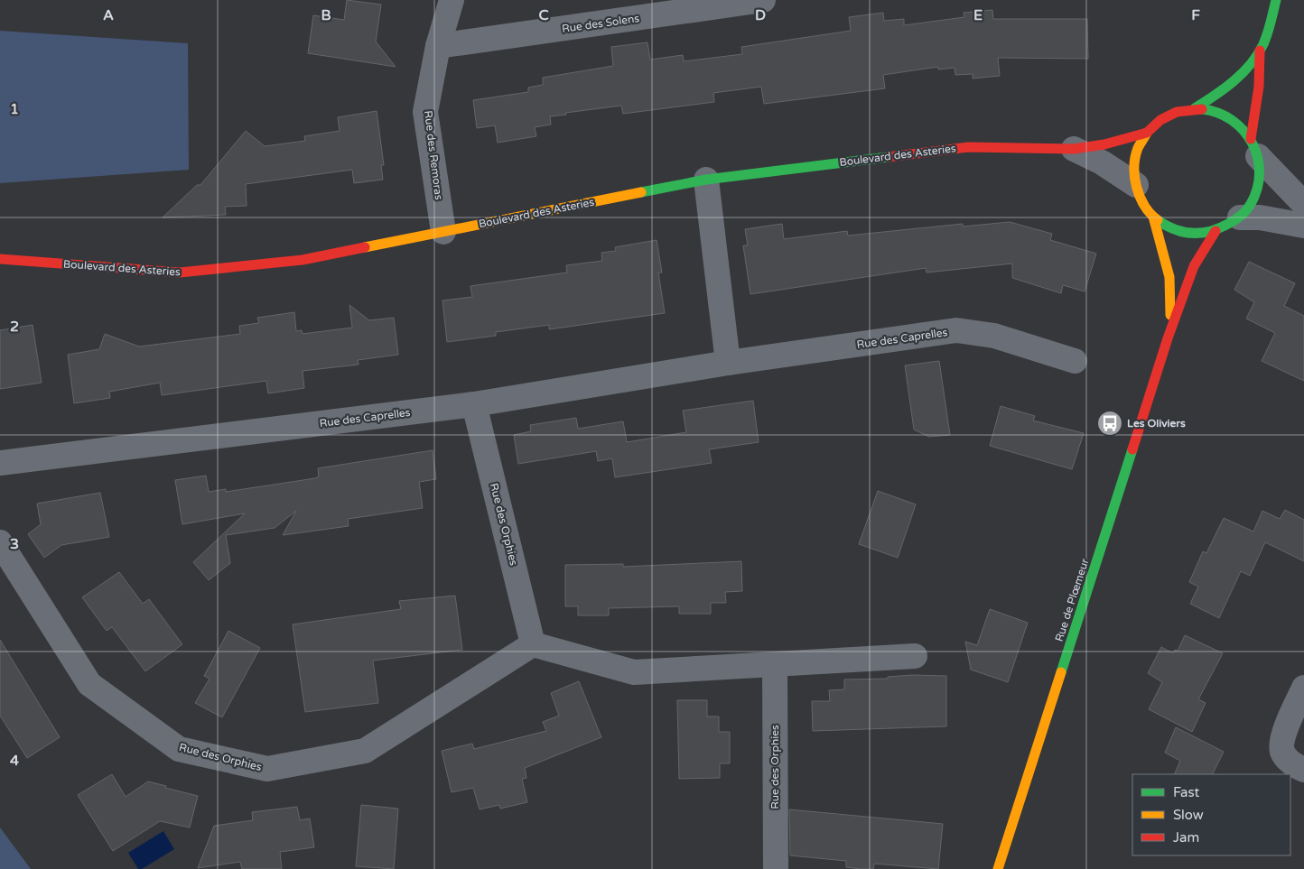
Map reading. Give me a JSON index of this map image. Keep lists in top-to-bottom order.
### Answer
{
  "streets": {
    "main road": ["Boulevard des Asteries", "Rue de Plœmeur"],
    "street": [
      "Rue des Solens",
      "Rue des Remoras",
      "Rue des Caprelles",
      "Rue des Orphies"
    ]
  },
  "crossings": [
    ["Rue des Solens", "Rue des Remoras"],
    ["Rue des Remoras", "Boulevard des Asteries"],
    ["Boulevard des Asteries", "Rue de Plœmeur"],
    ["Rue des Caprelles", "Rue des Orphies"]
  ],
  "places": {
    "bus stop": ["Les Oliviers"]
  },
  "legend": ["Fast", "Slow", "Jam"],
  "grid": {
    "columns": [
      "A",
      "B",
      "C",
      "D",
      "E",
      "F"
    ],
    "rows": [
      "1",
      "2",
      "3",
      "4"
    ]
  }
}
